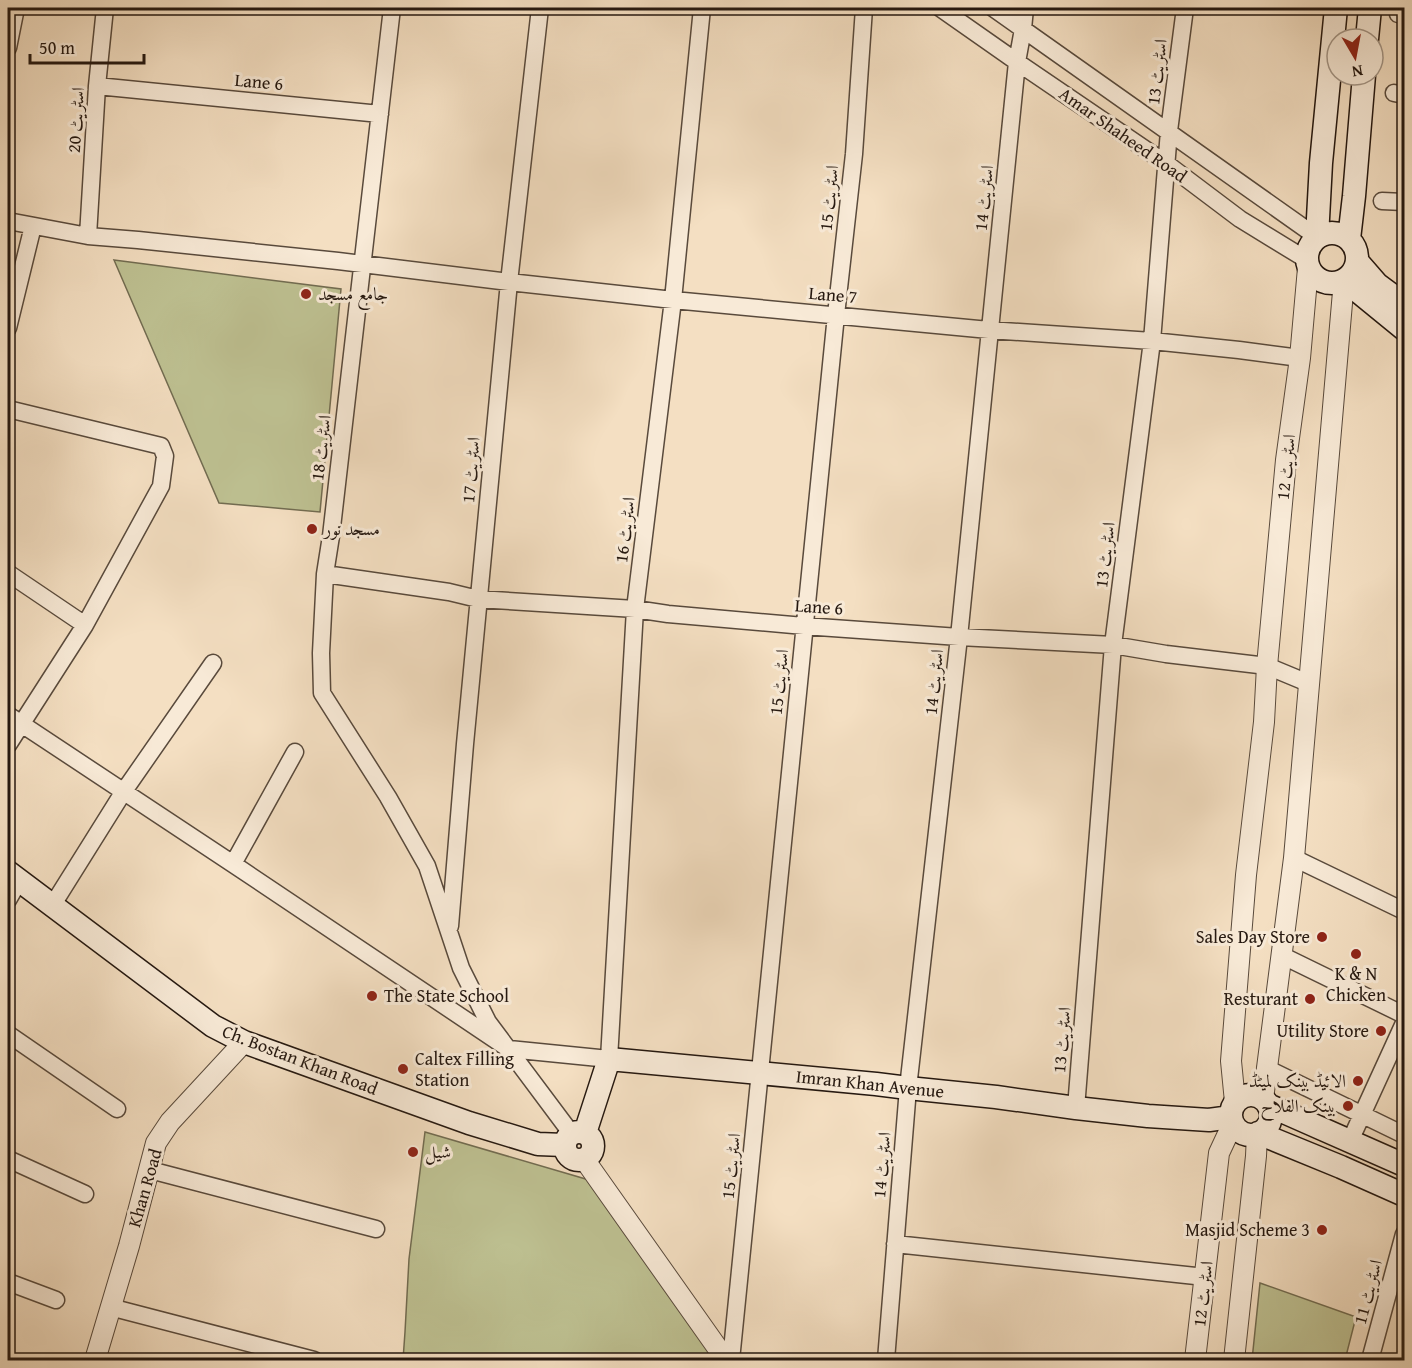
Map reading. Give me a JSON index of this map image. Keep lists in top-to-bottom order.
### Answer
{
  "streets": {
    "main road": ["Ch. Bostan Khan Road", "Imran Khan Avenue"],
    "street": [
      "اسٹریٹ 13",
      "Lane 6",
      "اسٹریٹ 20",
      "Amar Shaheed Road",
      "اسٹریٹ 15",
      "اسٹریٹ 14",
      "Lane 7",
      "اسٹریٹ 18",
      "اسٹریٹ 12",
      "اسٹریٹ 17",
      "اسٹریٹ 16",
      "Khan Road",
      "اسٹریٹ 11"
    ]
  },
  "crossings": [
    ["اسٹریٹ 13", "Lane 6"],
    ["اسٹریٹ 13", "Amar Shaheed Road"],
    ["اسٹریٹ 13", "Lane 7"],
    ["اسٹریٹ 13", "Imran Khan Avenue"],
    ["Lane 6", "اسٹریٹ 20"],
    ["Lane 6", "اسٹریٹ 15"],
    ["Lane 6", "اسٹریٹ 14"],
    ["Lane 6", "اسٹریٹ 18"],
    ["Lane 6", "اسٹریٹ 12"],
    ["Lane 6", "اسٹریٹ 17"],
    ["Lane 6", "اسٹریٹ 16"],
    ["اسٹریٹ 20", "Lane 7"],
    ["Amar Shaheed Road", "اسٹریٹ 14"],
    ["Amar Shaheed Road", "اسٹریٹ 12"],
    ["اسٹریٹ 15", "Lane 7"],
    ["اسٹریٹ 15", "Imran Khan Avenue"],
    ["اسٹریٹ 14", "Lane 7"],
    ["اسٹریٹ 14", "Imran Khan Avenue"],
    ["Lane 7", "اسٹریٹ 18"],
    ["Lane 7", "اسٹریٹ 12"],
    ["Lane 7", "اسٹریٹ 17"],
    ["Lane 7", "اسٹریٹ 16"],
    ["اسٹریٹ 18", "اسٹریٹ 17"],
    ["اسٹریٹ 18", "Ch. Bostan Khan Road"],
    ["اسٹریٹ 18", "Imran Khan Avenue"],
    ["اسٹریٹ 12", "Imran Khan Avenue"],
    ["اسٹریٹ 16", "Imran Khan Avenue"],
    ["Ch. Bostan Khan Road", "Khan Road"]
  ],
  "places": [
    "جامع مسجد",
    "مسجد نور",
    "Sales Day Store",
    "K & N Chicken",
    "The State School",
    "Resturant",
    "Utility Store",
    "Caltex Filling Station",
    "الائیڈ بینک لمیٹڈ",
    "بینک الفلاح",
    "شیل",
    "Masjid Scheme 3"
  ],
  "scale_bar": "50 m",
  "north": "bottom"
}
